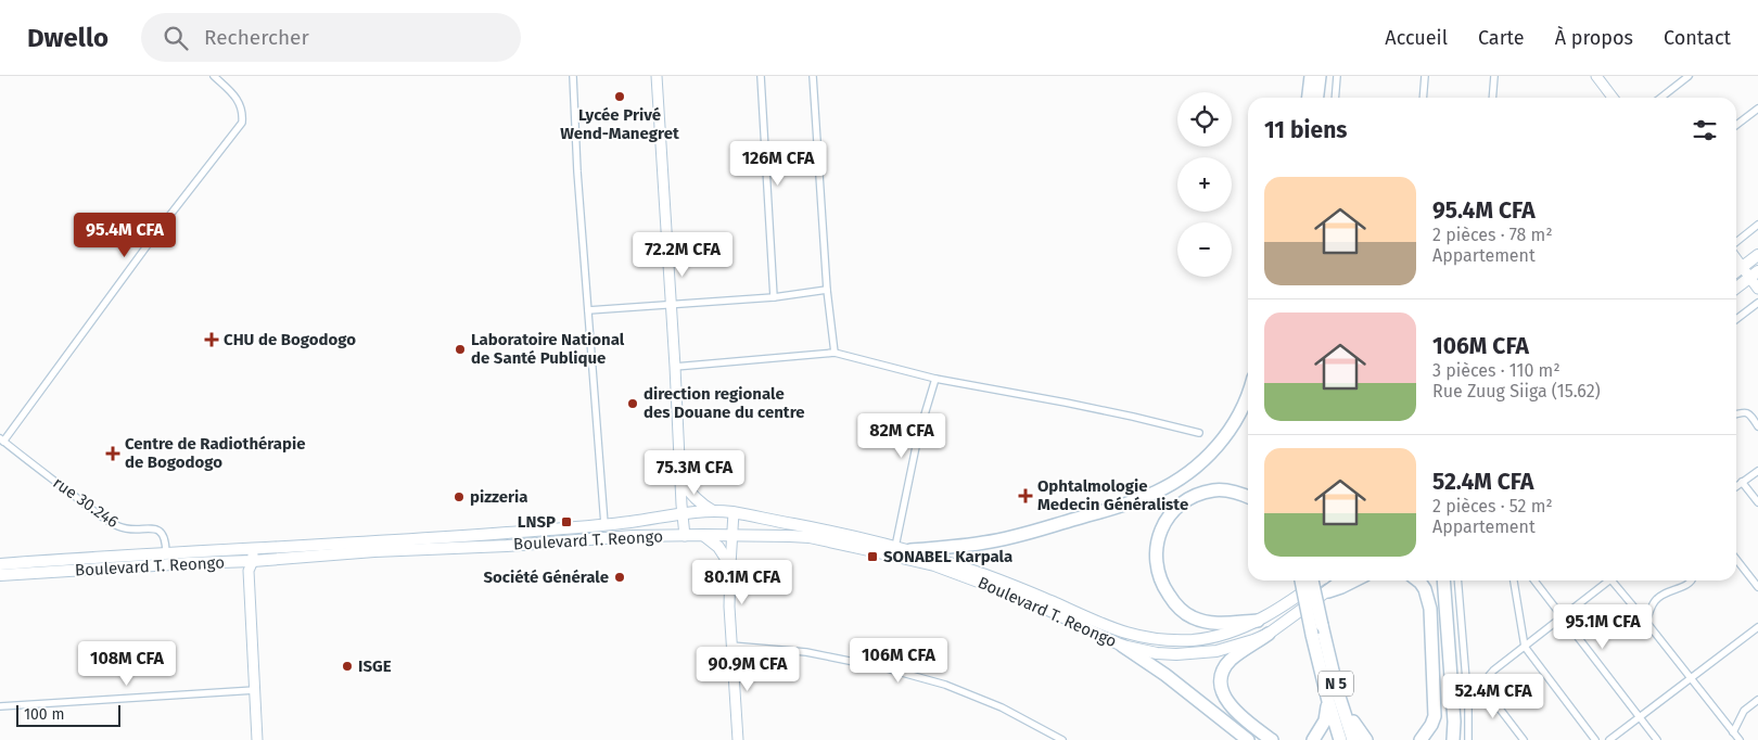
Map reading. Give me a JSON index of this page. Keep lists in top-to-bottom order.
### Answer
{
  "streets": {
    "highway": ["N 5"],
    "main road": ["Boulevard T. Reongo"],
    "street": ["rue 30.246"]
  },
  "crossings": [
    ["rue 30.246", "Boulevard T. Reongo"]
  ],
  "places": {
    "other": [
      "Lycée Privé Wend-Manegret",
      "Laboratoire National de Santé Publique",
      "direction regionale des Douane du centre",
      "pizzeria",
      "Société Générale",
      "ISGE"
    ],
    "health": ["CHU de Bogodogo", "Centre de Radiothérapie de Bogodogo", "Ophtalmologie Medecin Généraliste"],
    "transit": ["LNSP", "SONABEL Karpala"]
  },
  "scale_bar": "100 m",
  "page": {
    "header": "Dwello",
    "search": "Rechercher",
    "nav": [
      "Accueil",
      "Carte",
      "À propos",
      "Contact"
    ],
    "map_buttons": ["+", "−"],
    "heading": "11 biens",
    "price": [
      "126M CFA",
      "95.4M CFA",
      "72.2M CFA",
      "82M CFA",
      "75.3M CFA",
      "80.1M CFA",
      "95.1M CFA",
      "106M CFA",
      "108M CFA",
      "90.9M CFA",
      "52.4M CFA"
    ],
    "list": [
      {
        "name": "95.4M CFA",
        "note": "2 pièces · 78 m² · Appartement"
      },
      {
        "name": "106M CFA",
        "note": "3 pièces · 110 m² · Rue Zuug Siiga (15.62)"
      },
      {
        "name": "52.4M CFA",
        "note": "2 pièces · 52 m² · Appartement"
      }
    ],
    "scale": "100 m"
  }
}
